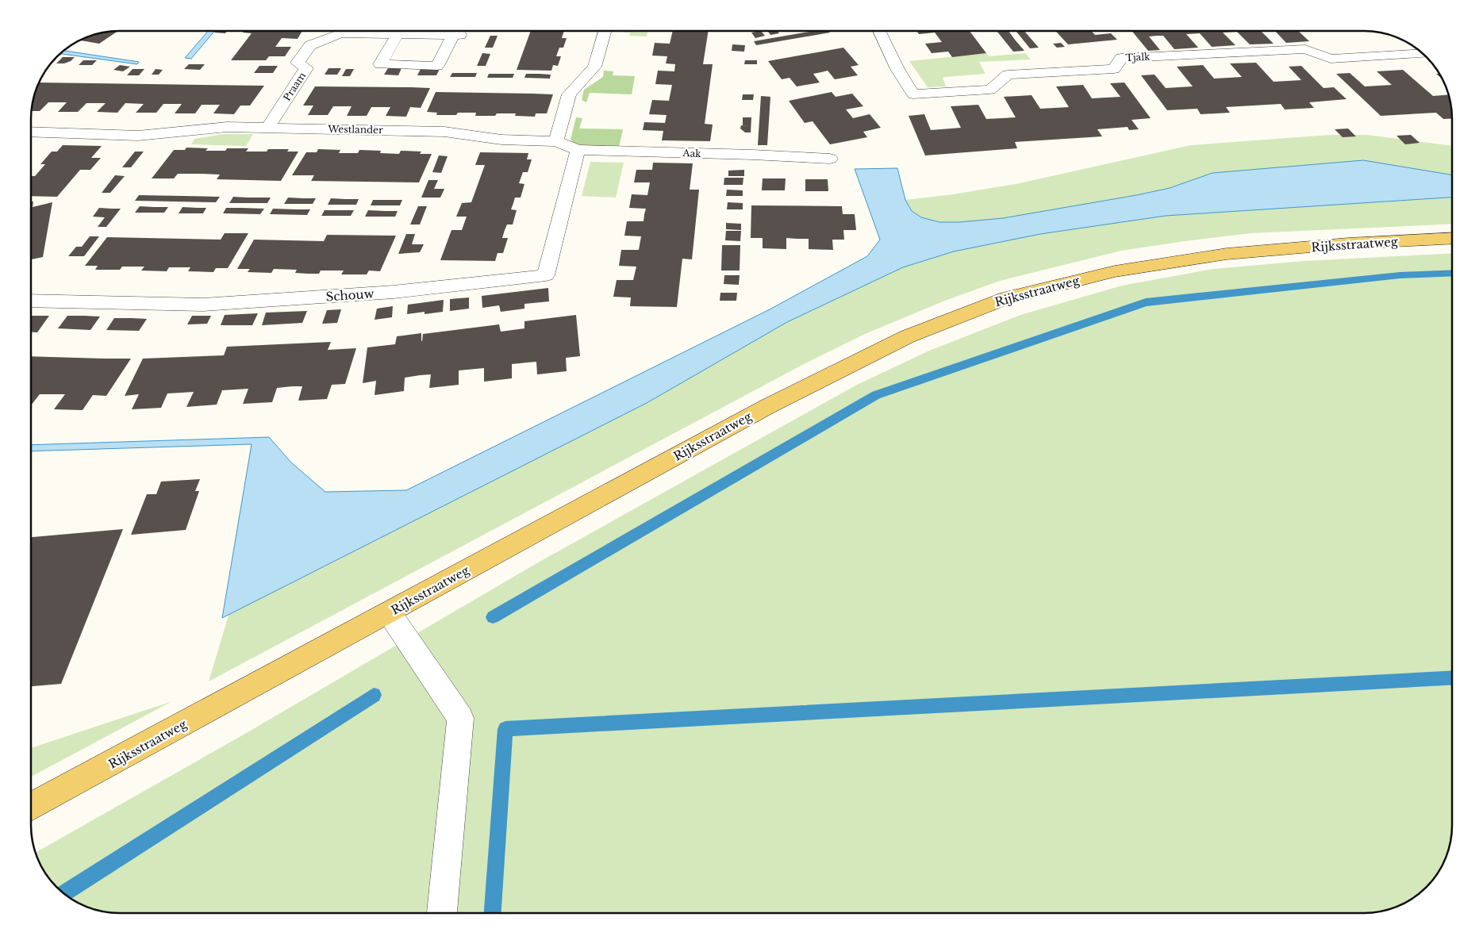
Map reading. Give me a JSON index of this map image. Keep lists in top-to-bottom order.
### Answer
{
  "streets": {
    "main road": ["Rijksstraatweg"],
    "street": [
      "Tjalk",
      "Praam",
      "Westlander",
      "Aak",
      "Schouw"
    ]
  },
  "crossings": [
    ["Praam", "Westlander"],
    ["Westlander", "Aak"],
    ["Aak", "Schouw"]
  ]
}
